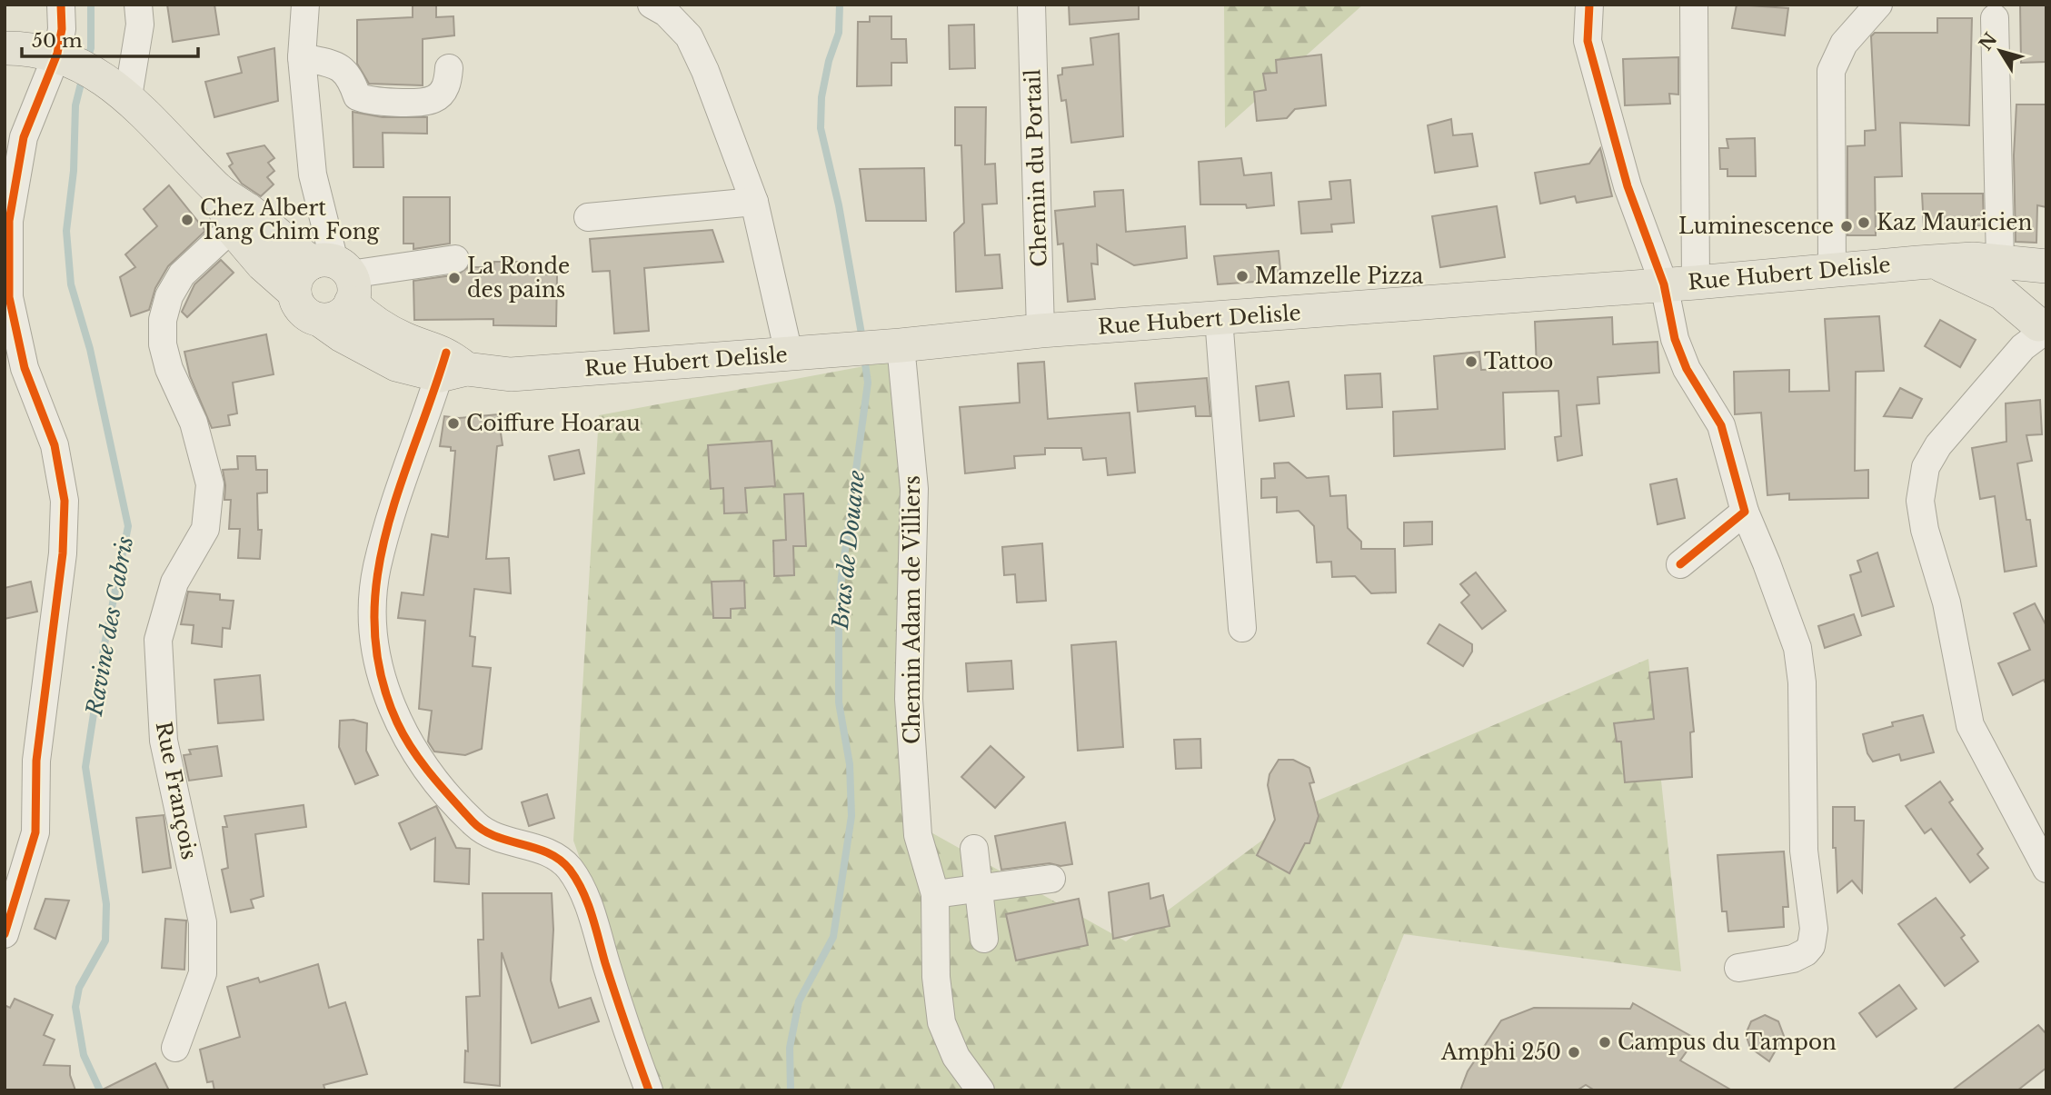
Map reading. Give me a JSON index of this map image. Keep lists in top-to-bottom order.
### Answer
{
  "streets": {
    "main road": ["Rue Hubert Delisle"],
    "street": ["Chemin du Portail", "Chemin Adam de Villiers", "Rue François"]
  },
  "crossings": [
    ["Chemin du Portail", "Rue Hubert Delisle"],
    ["Rue Hubert Delisle", "Chemin Adam de Villiers"],
    ["Rue Hubert Delisle", "Rue François"]
  ],
  "water": ["Bras de Douane", "Ravine des Cabris"],
  "places": [
    "Chez Albert Tang Chim Fong",
    "Kaz Mauricien",
    "Luminescence",
    "Mamzelle Pizza",
    "La Ronde des pains",
    "Tattoo",
    "Coiffure Hoarau",
    "Campus du Tampon",
    "Amphi 250"
  ],
  "scale_bar": "50 m",
  "north": "top left"
}
